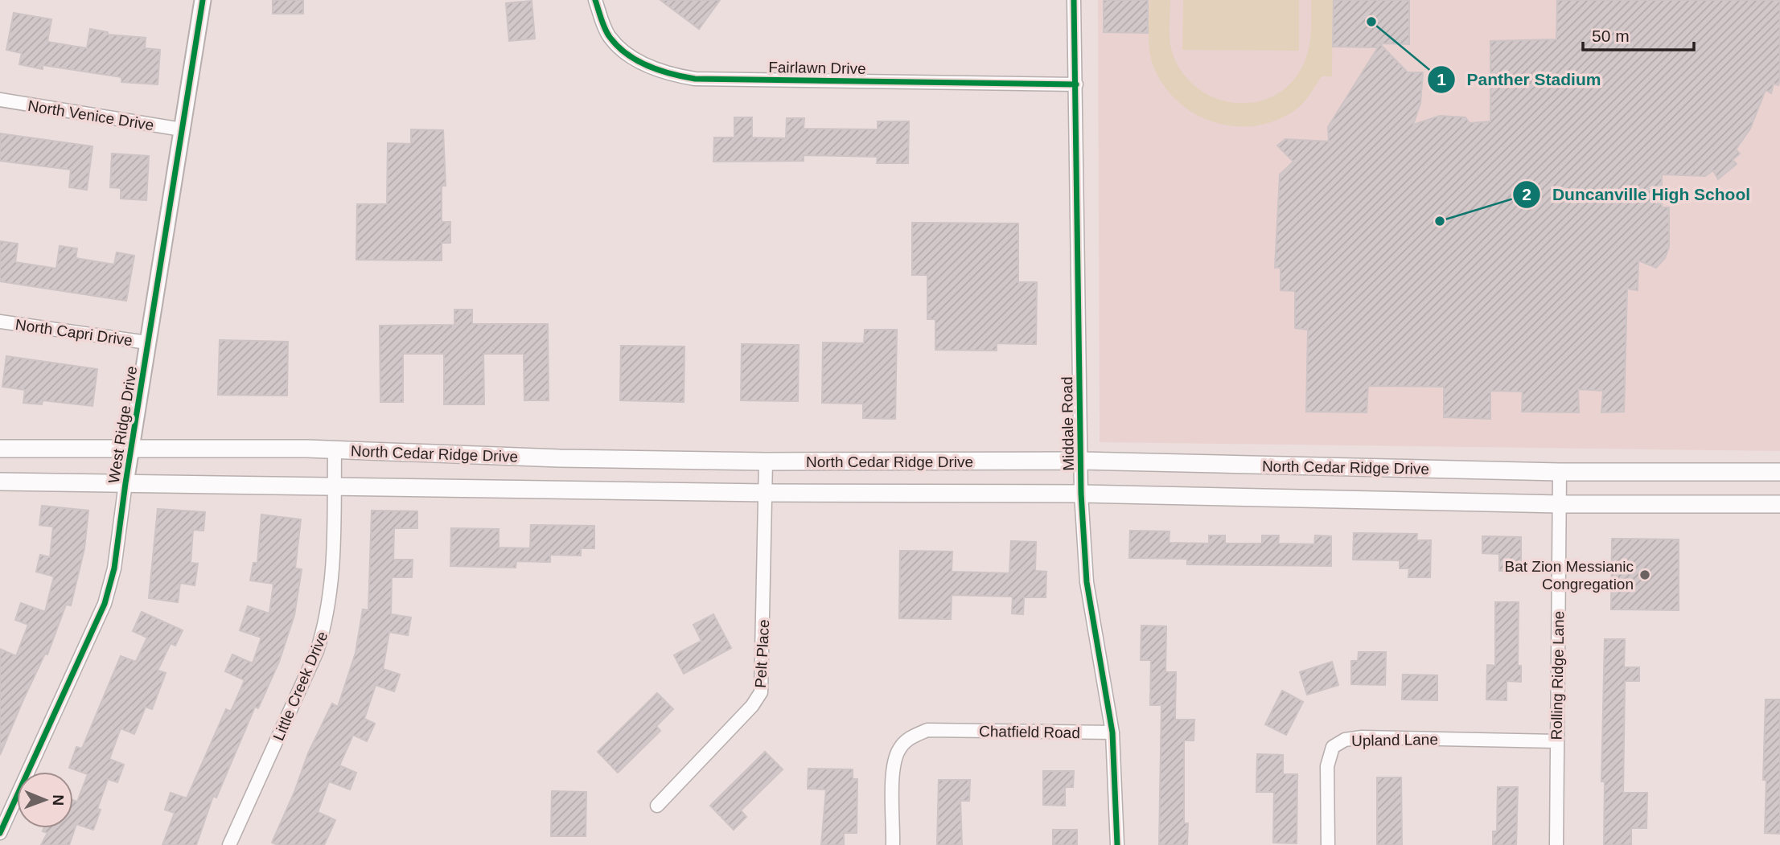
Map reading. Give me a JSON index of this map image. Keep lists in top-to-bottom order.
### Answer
{
  "streets": {
    "main road": ["North Cedar Ridge Drive"],
    "street": [
      "Fairlawn Drive",
      "North Venice Drive",
      "North Capri Drive",
      "Middale Road",
      "West Ridge Drive",
      "Pelt Place",
      "Rolling Ridge Lane",
      "Little Creek Drive",
      "Chatfield Road",
      "Upland Lane"
    ]
  },
  "crossings": [
    ["Fairlawn Drive", "Middale Road"],
    ["North Venice Drive", "West Ridge Drive"],
    ["North Capri Drive", "West Ridge Drive"],
    ["Middale Road", "North Cedar Ridge Drive"],
    ["Middale Road", "Chatfield Road"],
    ["West Ridge Drive", "North Cedar Ridge Drive"],
    ["North Cedar Ridge Drive", "Pelt Place"],
    ["North Cedar Ridge Drive", "Rolling Ridge Lane"],
    ["North Cedar Ridge Drive", "Little Creek Drive"],
    ["Rolling Ridge Lane", "Upland Lane"]
  ],
  "places": ["Panther Stadium", "Duncanville High School", "Bat Zion Messianic Congregation"],
  "scale_bar": "50 m",
  "north": "right"
}
